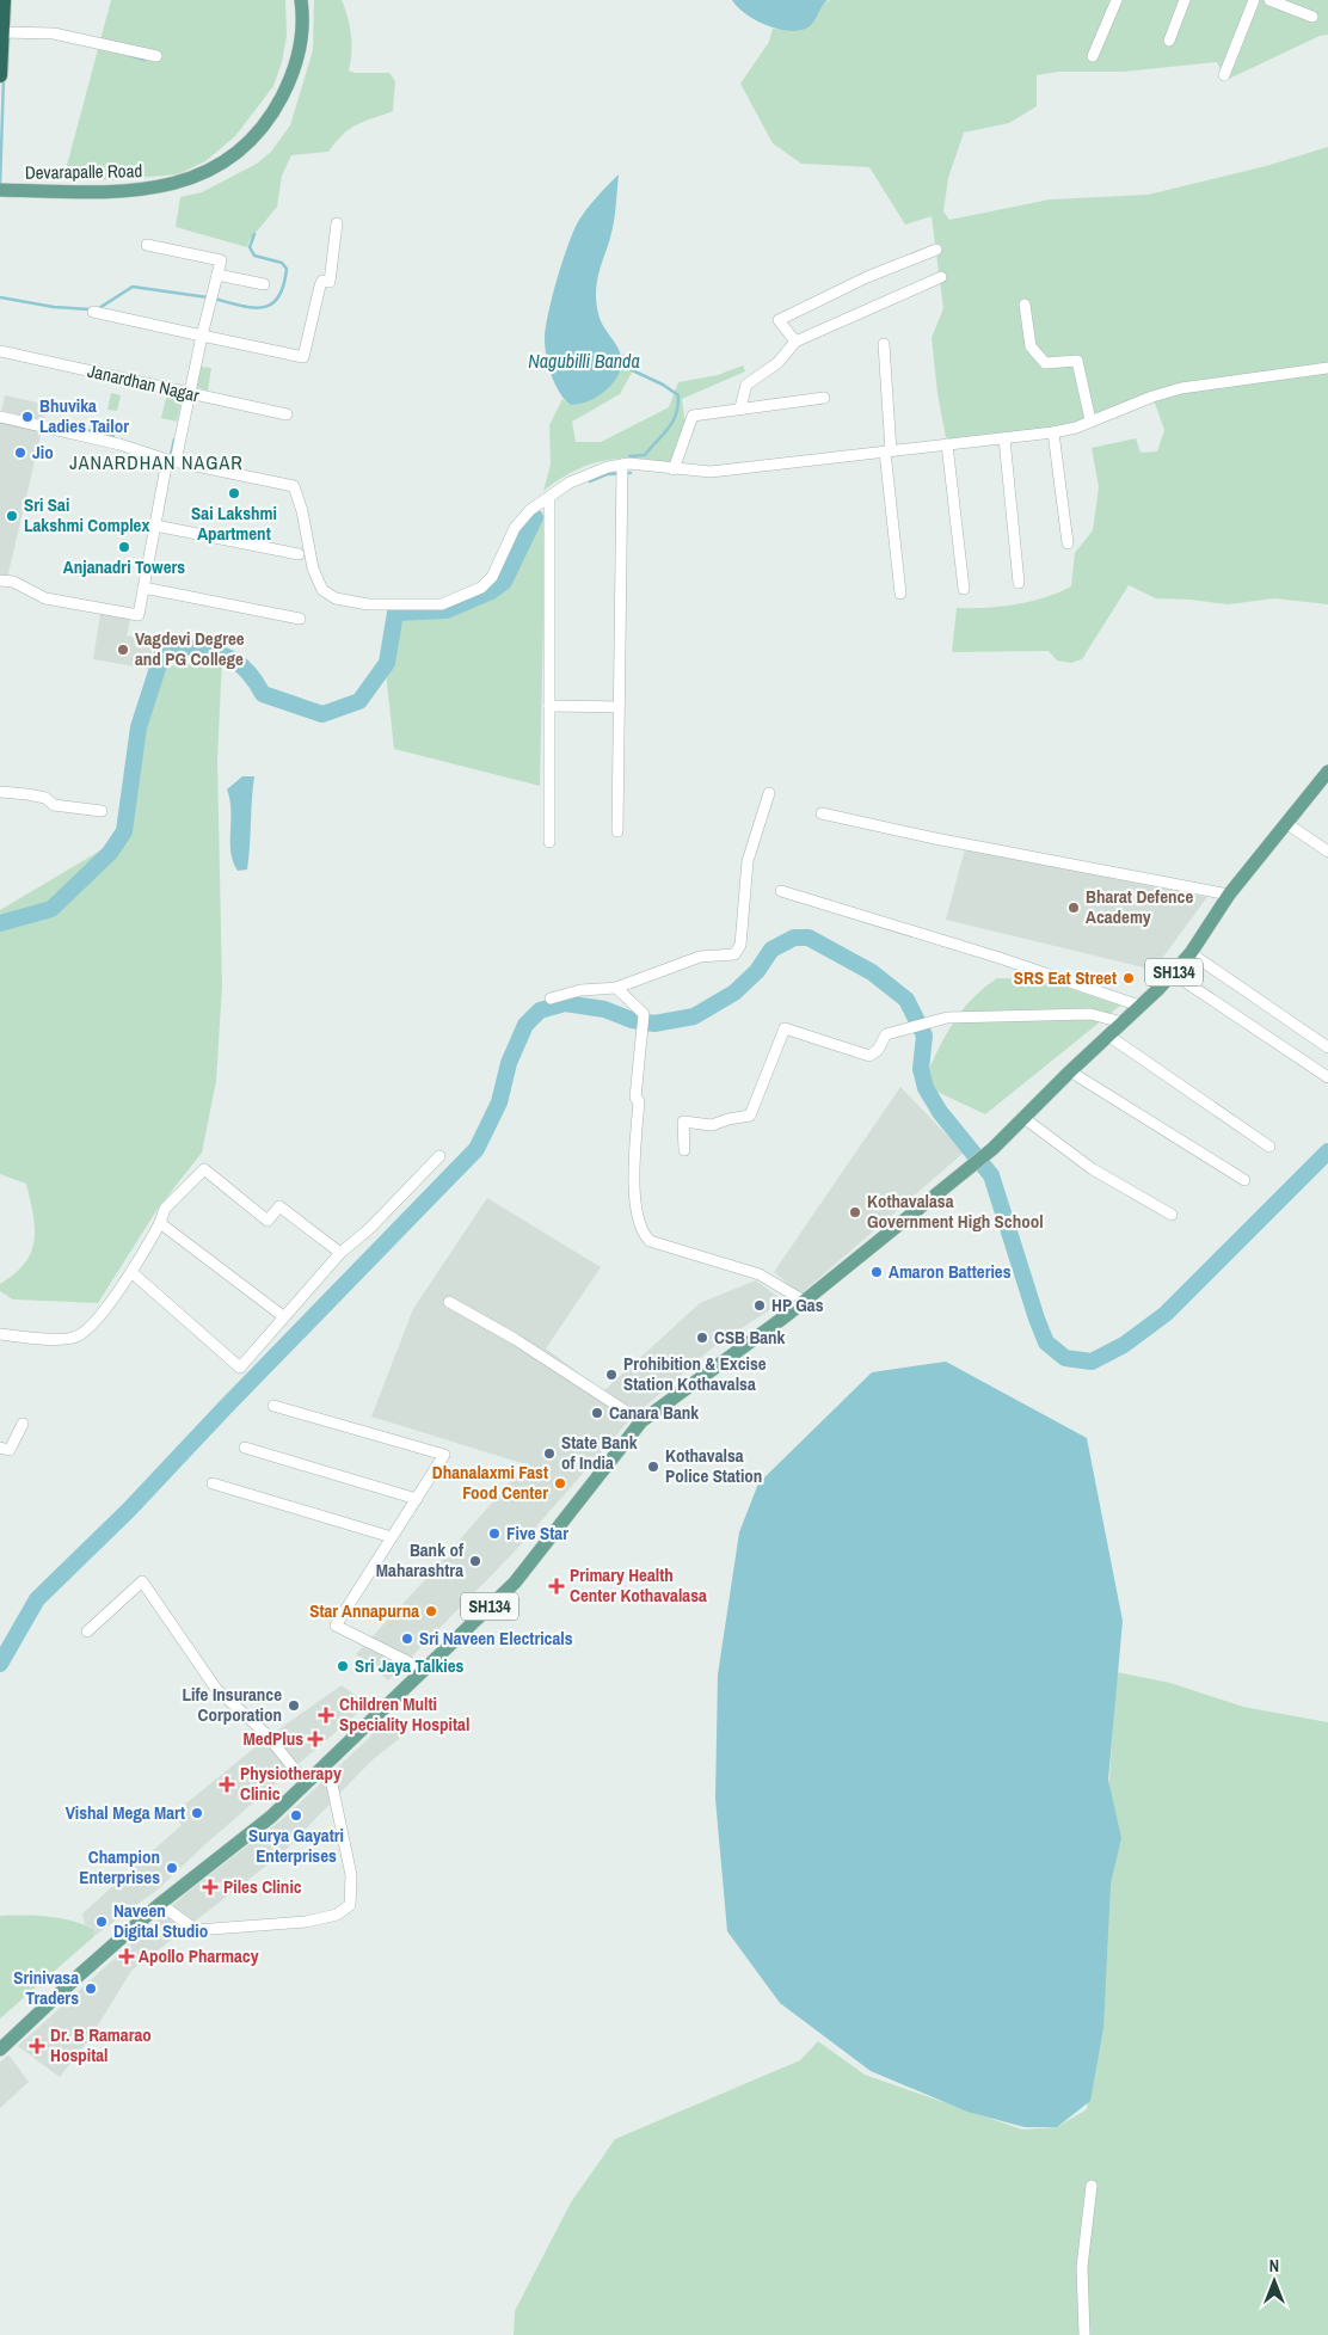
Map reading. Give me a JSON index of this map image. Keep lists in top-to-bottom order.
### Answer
{
  "streets": {
    "main road": ["Devarapalle Road", "SH134"],
    "street": ["Janardhan Nagar"]
  },
  "districts": ["JANARDHAN NAGAR"],
  "water": ["Nagubilli Banda"],
  "places": {
    "other": [
      "Bhuvika Ladies Tailor",
      "Jio",
      "Sai Lakshmi Apartment",
      "Sri Sai Lakshmi Complex",
      "Anjanadri Towers",
      "Vagdevi Degree and PG College",
      "Bharat Defence Academy",
      "SRS Eat Street",
      "Kothavalasa Government High School",
      "Amaron Batteries",
      "HP Gas",
      "CSB Bank",
      "Prohibition & Excise Station Kothavalsa",
      "Canara Bank",
      "State Bank of India",
      "Kothavalsa Police Station",
      "Dhanalaxmi Fast Food Center",
      "Five Star",
      "Bank of Maharashtra",
      "Star Annapurna",
      "Sri Naveen Electricals",
      "Sri Jaya Talkies",
      "Life Insurance Corporation",
      "Vishal Mega Mart",
      "Surya Gayatri Enterprises",
      "Champion Enterprises",
      "Naveen Digital Studio",
      "Srinivasa Traders"
    ],
    "health": [
      "Primary Health Center Kothavalasa",
      "Children Multi Speciality Hospital",
      "MedPlus",
      "Physiotherapy Clinic",
      "Piles Clinic",
      "Apollo Pharmacy",
      "Dr. B Ramarao Hospital"
    ]
  },
  "north": "top"
}
